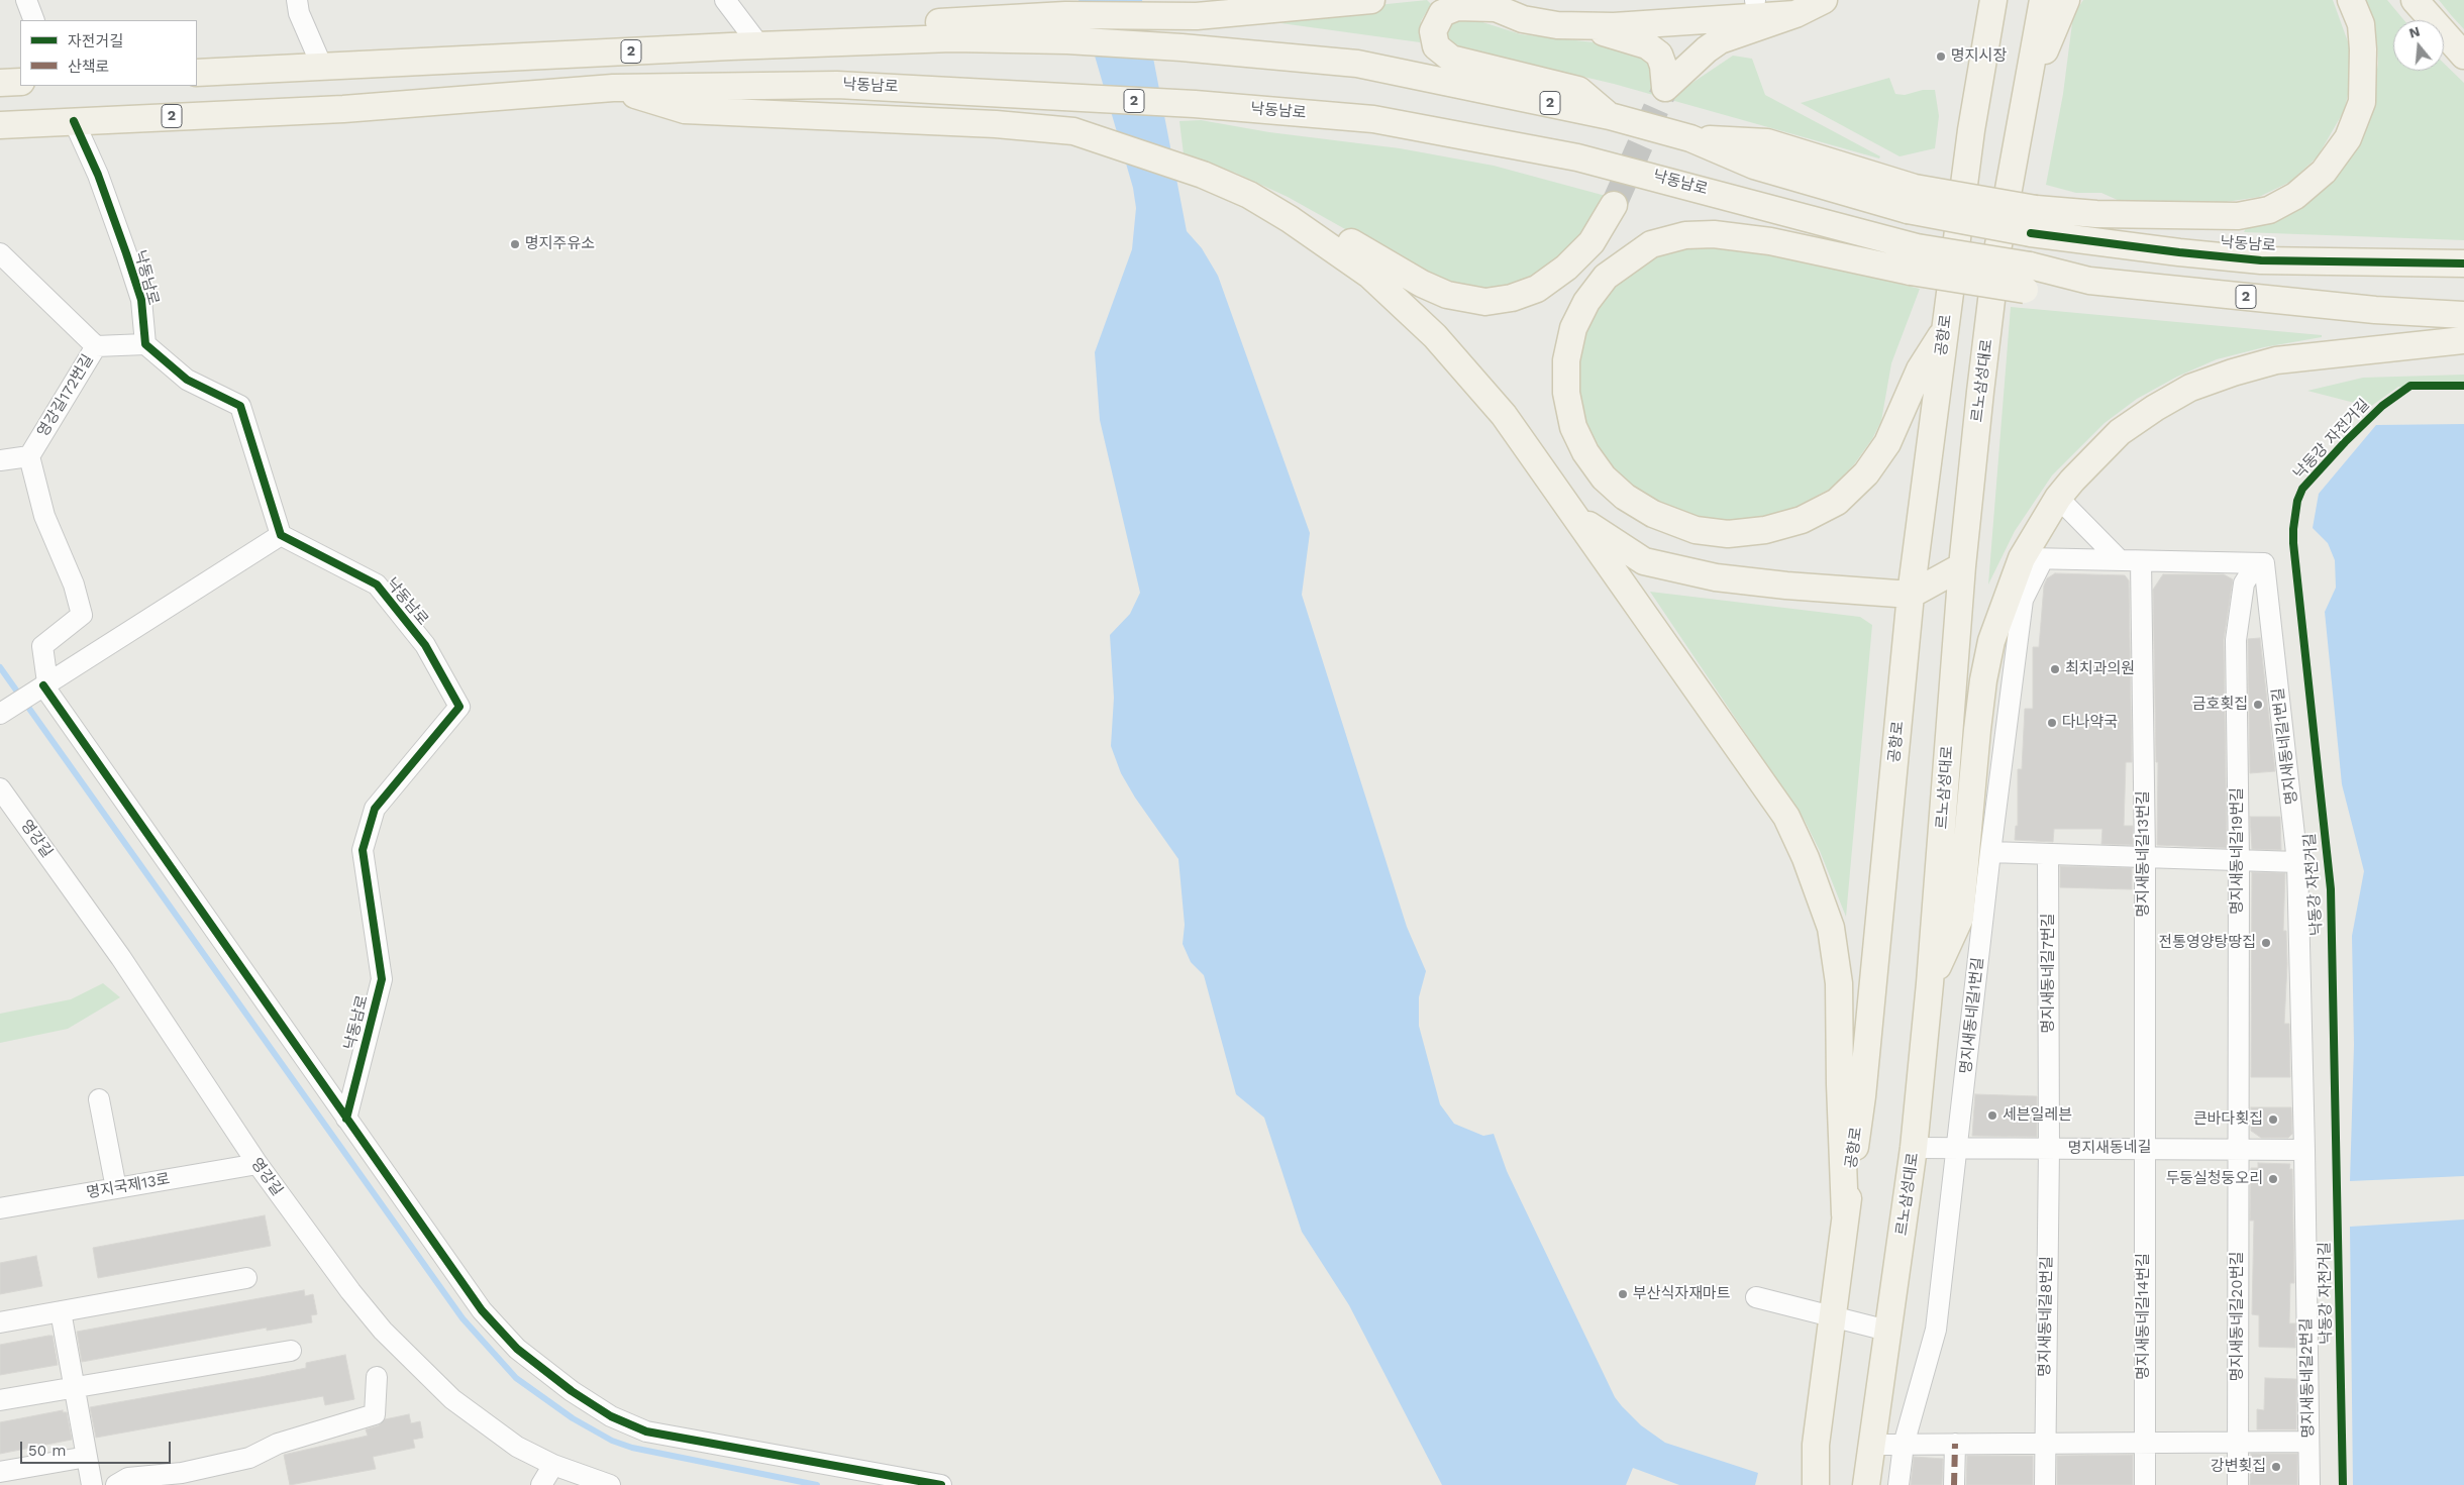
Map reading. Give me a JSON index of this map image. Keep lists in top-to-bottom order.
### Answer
{
  "streets": {
    "main road": [
      "2",
      "낙동남로",
      "공항로",
      "르노삼성대로"
    ],
    "street": [
      "영강길172번길",
      "명지새동네길1번길",
      "영강길",
      "명지새동네길19번길",
      "명지새동네길13번길",
      "명지새동네길7번길",
      "명지새동네길",
      "명지국제13로",
      "명지새동네길8번길",
      "명지새동네길14번길",
      "명지새동네길20번길",
      "명지새동네길2번길"
    ],
    "cycle path": ["낙동강 자전거길"]
  },
  "crossings": [
    ["르노삼성대로", "명지새동네길"],
    ["명지새동네길1번길", "명지새동네길19번길"],
    ["명지새동네길1번길", "명지새동네길"],
    ["명지새동네길1번길", "명지새동네길2번길"],
    ["영강길", "명지국제13로"],
    ["명지새동네길19번길", "명지새동네길"],
    ["명지새동네길19번길", "명지새동네길20번길"],
    ["명지새동네길13번길", "명지새동네길"],
    ["명지새동네길13번길", "명지새동네길14번길"],
    ["명지새동네길7번길", "명지새동네길"],
    ["명지새동네길7번길", "명지새동네길8번길"],
    ["명지새동네길", "명지새동네길8번길"],
    ["명지새동네길", "명지새동네길14번길"],
    ["명지새동네길", "명지새동네길20번길"],
    ["명지새동네길", "명지새동네길2번길"]
  ],
  "places": [
    "명지시장",
    "명지주유소",
    "최치과의원",
    "금호횟집",
    "다나약국",
    "전통영양탕땅집",
    "세븐일레븐",
    "큰바다횟집",
    "두둥실청둥오리",
    "부산식자재마트",
    "강변횟집"
  ],
  "legend": ["자전거길", "산책로"],
  "scale_bar": "50 m",
  "north": "top"
}
